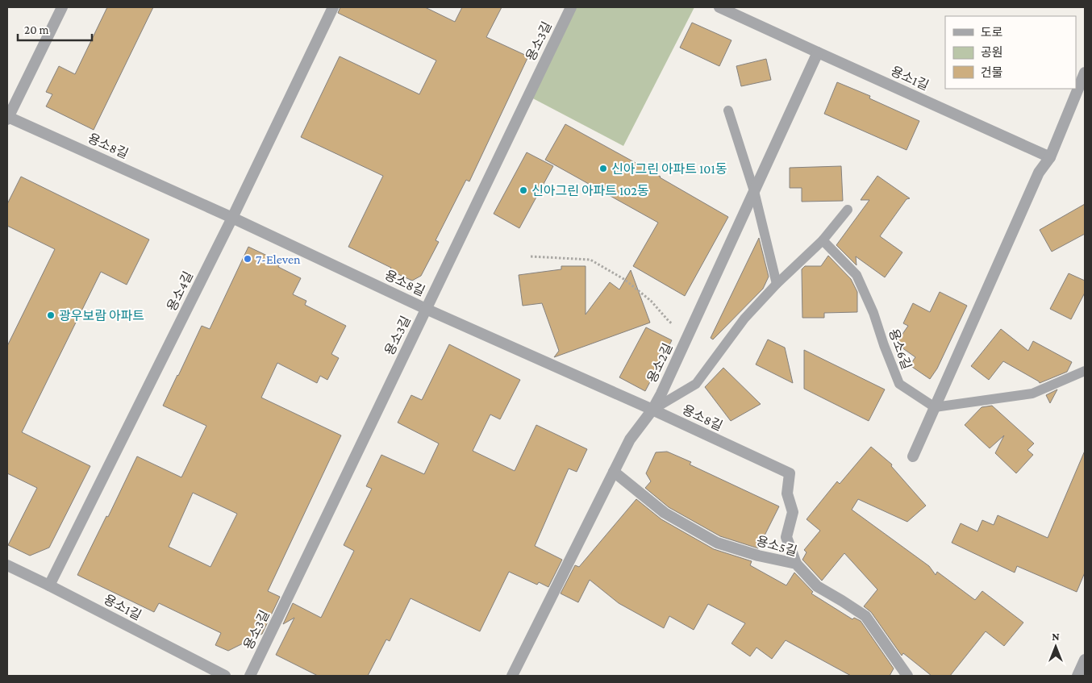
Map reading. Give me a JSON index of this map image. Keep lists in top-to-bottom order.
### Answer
{
  "streets": {
    "street": [
      "용소3길",
      "용소1길",
      "용소8길",
      "용소4길",
      "용소2길",
      "용소5길"
    ],
    "lane": ["용소6길"]
  },
  "crossings": [
    ["용소3길", "용소8길"],
    ["용소1길", "용소4길"],
    ["용소1길", "용소2길"],
    ["용소8길", "용소4길"],
    ["용소8길", "용소2길"],
    ["용소8길", "용소5길"],
    ["용소2길", "용소5길"]
  ],
  "places": [
    "신아그린 아파트 101동",
    "신아그린 아파트 102동",
    "7-Eleven",
    "광우보람 아파트"
  ],
  "legend": ["도로", "공원", "건물"],
  "scale_bar": "20 m",
  "north": "top"
}
